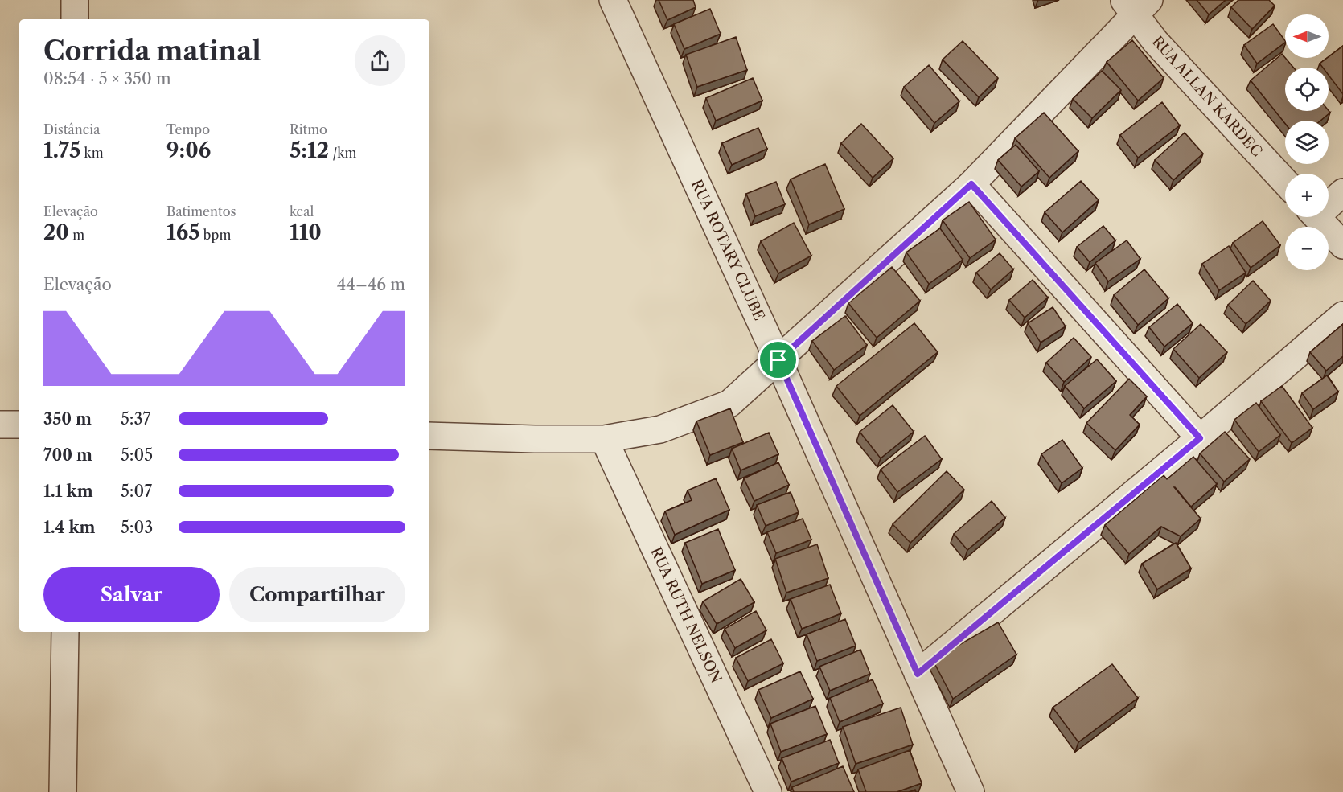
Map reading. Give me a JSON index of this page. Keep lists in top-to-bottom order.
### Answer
{
  "streets": {
    "street": ["RUA ALLAN KARDEC", "RUA ROTARY CLUBE", "RUA RUTH NELSON"]
  },
  "north": "left",
  "page": {
    "map_buttons": ["+", "−"],
    "heading": ["Corrida matinal", "08:54 · 5 × 350 m"],
    "stats": [
      ["Distância", "1.75 km"],
      ["Tempo", "9:06"],
      ["Ritmo", "5:12 /km"],
      ["Elevação", "20 m"],
      ["Batimentos", "165 bpm"],
      ["kcal", "110"]
    ],
    "chart": ["Elevação", "44–46 m"],
    "list": [
      {
        "name": "350 m",
        "note": "5:37"
      },
      {
        "name": "700 m",
        "note": "5:05"
      },
      {
        "name": "1.1 km",
        "note": "5:07"
      },
      {
        "name": "1.4 km",
        "note": "5:03"
      }
    ],
    "buttons": ["Salvar", "Compartilhar"]
  }
}
